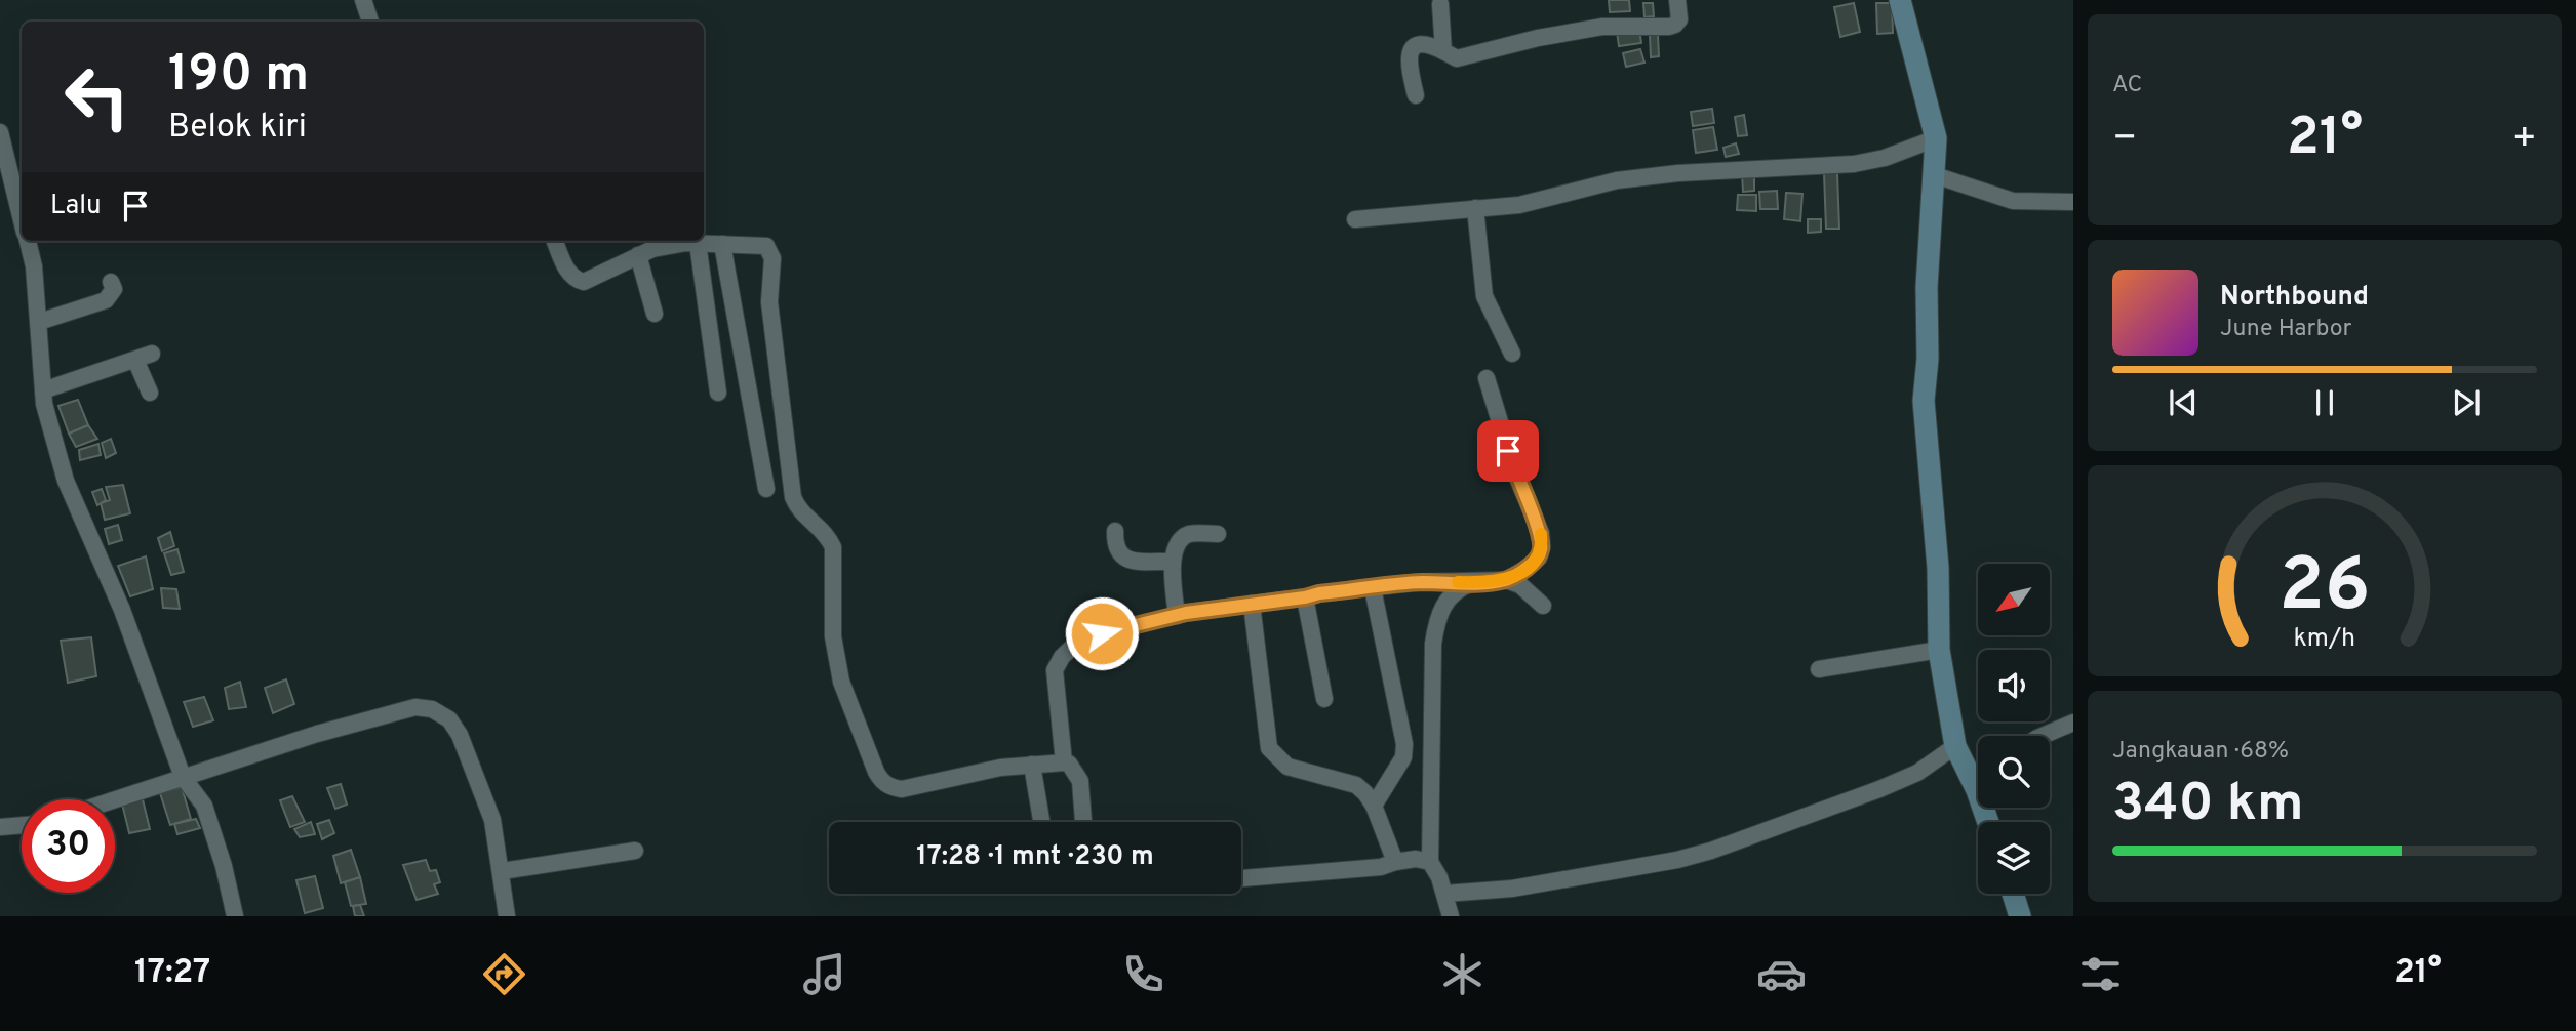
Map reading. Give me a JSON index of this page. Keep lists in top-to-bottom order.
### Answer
{
  "north": "bottom left",
  "page": {
    "tile": [
      "AC",
      ["Jangkauan · 68%", "340 km"]
    ],
    "turn": ["190 m", "Belok kiri"],
    "heat": ["−", "21°", "+"],
    "then": "Lalu",
    "song": ["Northbound", "June Harbor"],
    "limit": "30",
    "trip": "17:28 · 1 mnt · 230 m",
    "tabs": ["17:27", "21°"],
    "gauge": ["26", "km/h"]
  }
}
